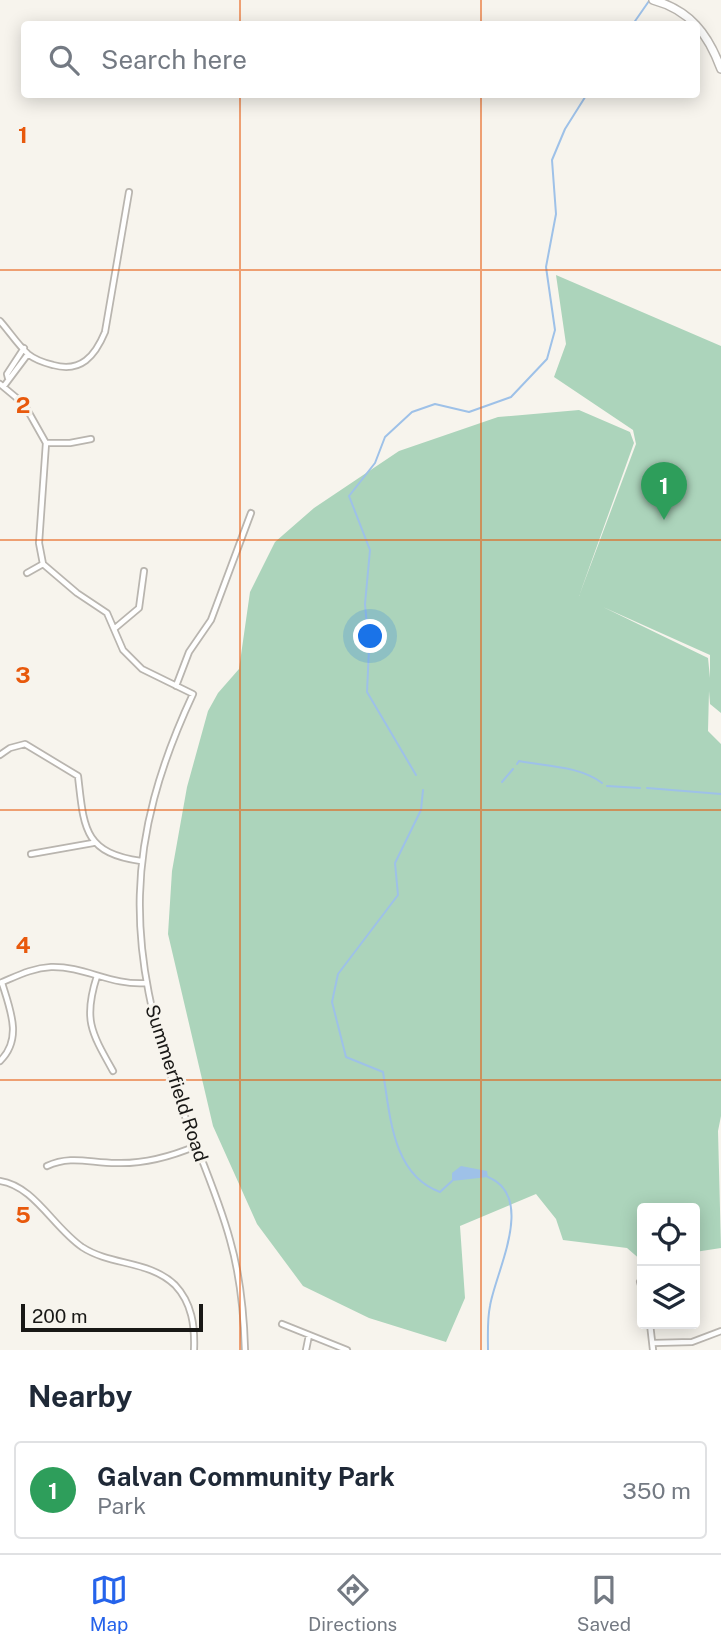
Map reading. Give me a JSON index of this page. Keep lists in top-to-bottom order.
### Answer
{
  "streets": {
    "street": ["Summerfield Road"]
  },
  "scale_bar": "200 m",
  "page": {
    "search": "Search here",
    "pins": "1",
    "scale": "200 m",
    "heading": "Nearby",
    "list": [
      {
        "mark": "1",
        "name": "Galvan Community Park",
        "note": "Park",
        "value": "350 m"
      }
    ],
    "nav": ["Map", "Directions", "Saved"]
  },
  "grid": {
    "rows": [
      "1",
      "2",
      "3",
      "4",
      "5"
    ]
  }
}
